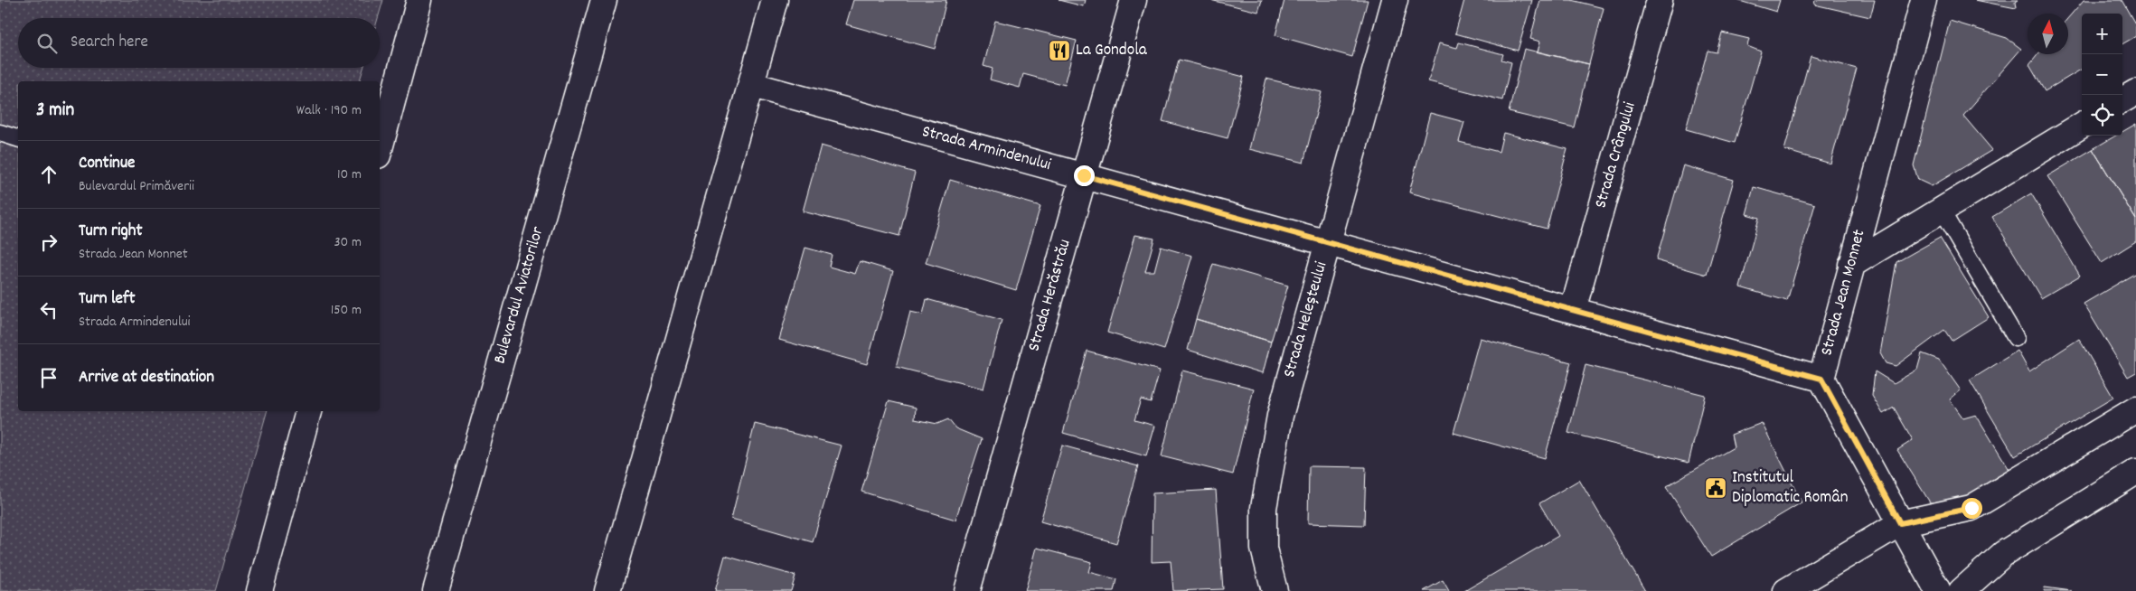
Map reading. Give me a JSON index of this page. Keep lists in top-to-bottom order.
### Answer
{
  "streets": {
    "street": [
      "Strada Armindenului",
      "Strada Crângului",
      "Strada Jean Monnet",
      "Bulevardul Aviatorilor",
      "Strada Herăstrău",
      "Strada Heleșteului"
    ]
  },
  "crossings": [
    ["Strada Armindenului", "Strada Crângului"],
    ["Strada Armindenului", "Strada Jean Monnet"],
    ["Strada Armindenului", "Strada Herăstrău"],
    ["Strada Armindenului", "Strada Heleșteului"]
  ],
  "places": {
    "restaurant": ["La Gondola"],
    "public building": ["Institutul Diplomatic Român"]
  },
  "north": "top",
  "page": {
    "map_buttons": ["+", "−"],
    "search": "Search here",
    "heading": ["3 min", "Walk · 190 m"],
    "list": [
      ["Continue", "Bulevardul Primăverii", "10 m"],
      ["Turn right", "Strada Jean Monnet", "30 m"],
      ["Turn left", "Strada Armindenului", "150 m"],
      "Arrive at destination"
    ]
  }
}
